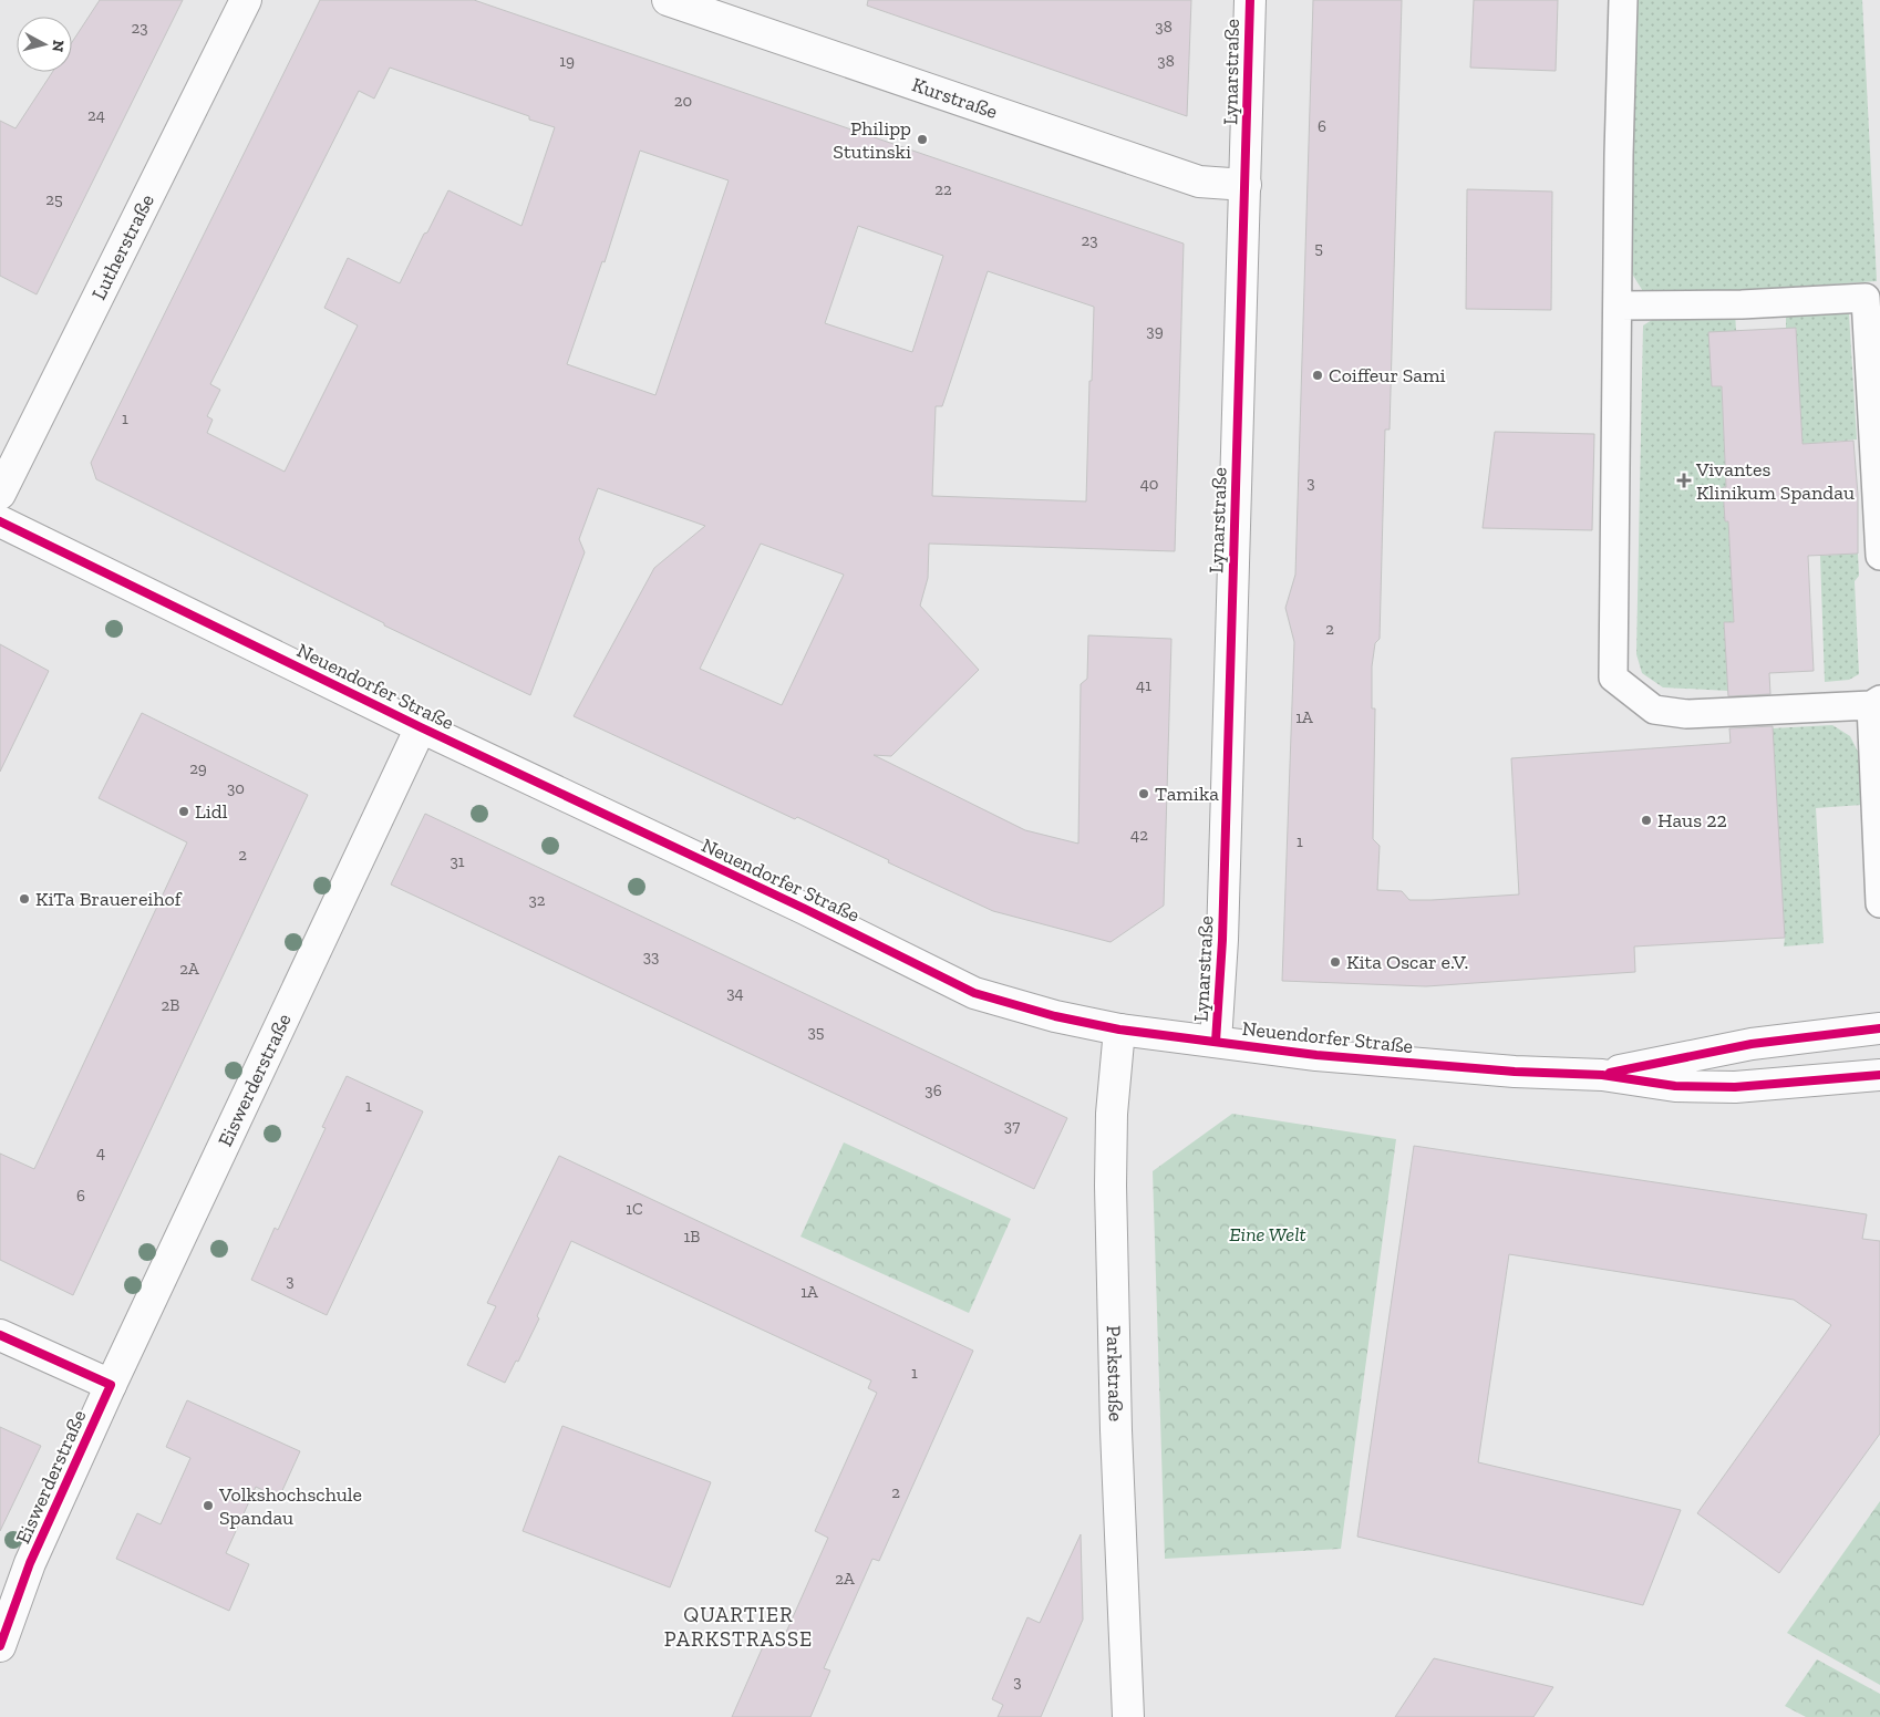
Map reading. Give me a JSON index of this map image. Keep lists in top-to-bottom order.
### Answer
{
  "streets": {
    "street": [
      "Lynarstraße",
      "Kurstraße",
      "Lutherstraße",
      "Neuendorfer Straße",
      "Eiswerderstraße",
      "Parkstraße"
    ]
  },
  "crossings": [
    ["Lynarstraße", "Kurstraße"],
    ["Lynarstraße", "Neuendorfer Straße"],
    ["Neuendorfer Straße", "Eiswerderstraße"],
    ["Neuendorfer Straße", "Parkstraße"]
  ],
  "districts": ["QUARTIER PARKSTRASSE"],
  "parks": ["Eine Welt"],
  "places": {
    "other": [
      "Philipp Stutinski",
      "Coiffeur Sami",
      "Tamika",
      "Lidl",
      "Haus 22",
      "KiTa Brauereihof",
      "Kita Oscar e.V.",
      "Volkshochschule Spandau"
    ],
    "health": ["Vivantes Klinikum Spandau"]
  },
  "house_numbers": [
    "38",
    "23",
    "19",
    "38",
    "20",
    "24",
    "6",
    "22",
    "25",
    "23",
    "5",
    "39",
    "1",
    "3",
    "40",
    "2",
    "41",
    "1A",
    "29",
    "30",
    "42",
    "1",
    "2",
    "31",
    "32",
    "33",
    "2A",
    "34",
    "2B",
    "35",
    "36",
    "1",
    "37",
    "4",
    "6",
    "1C",
    "1B",
    "3",
    "1A",
    "1",
    "2",
    "2A",
    "3"
  ],
  "north": "right"
}
